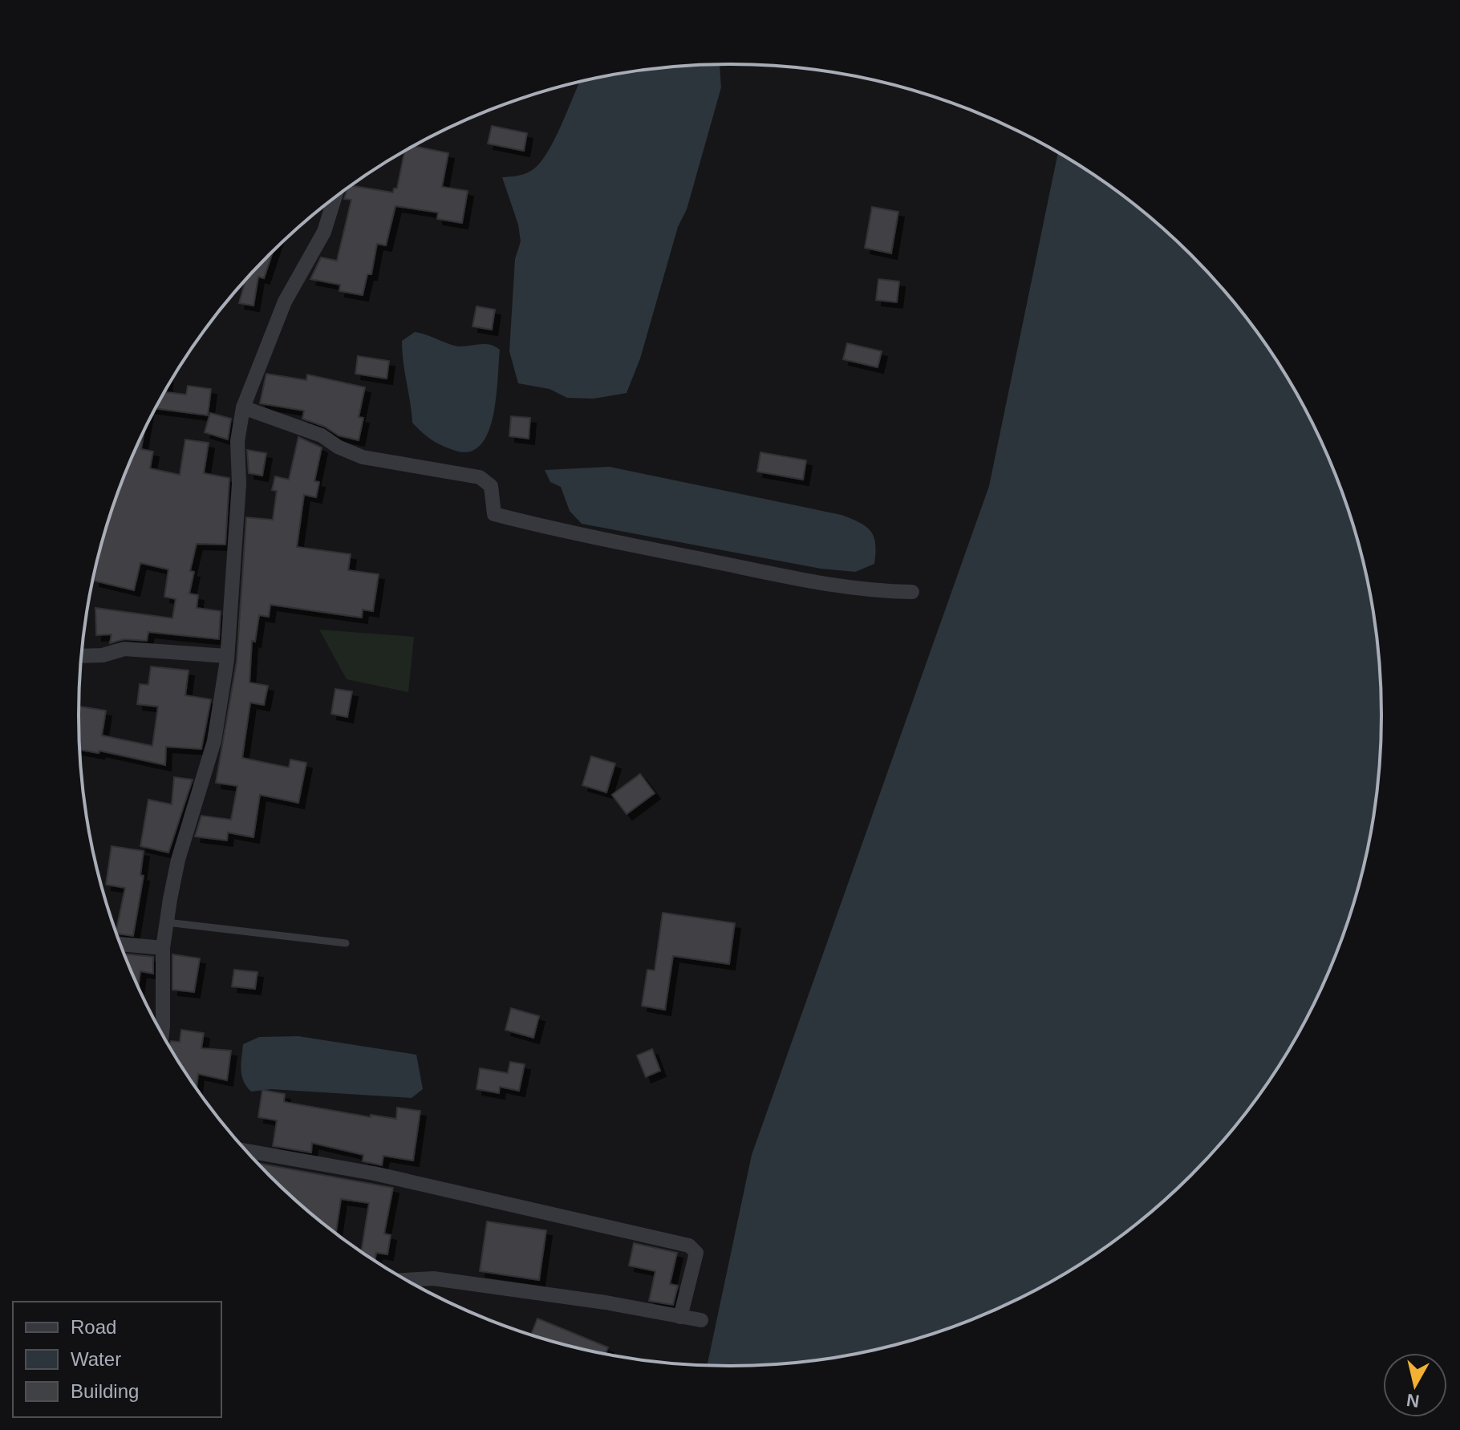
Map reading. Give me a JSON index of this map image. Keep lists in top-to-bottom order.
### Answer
{
  "legend": ["Road", "Water", "Building"],
  "north": "bottom"
}
